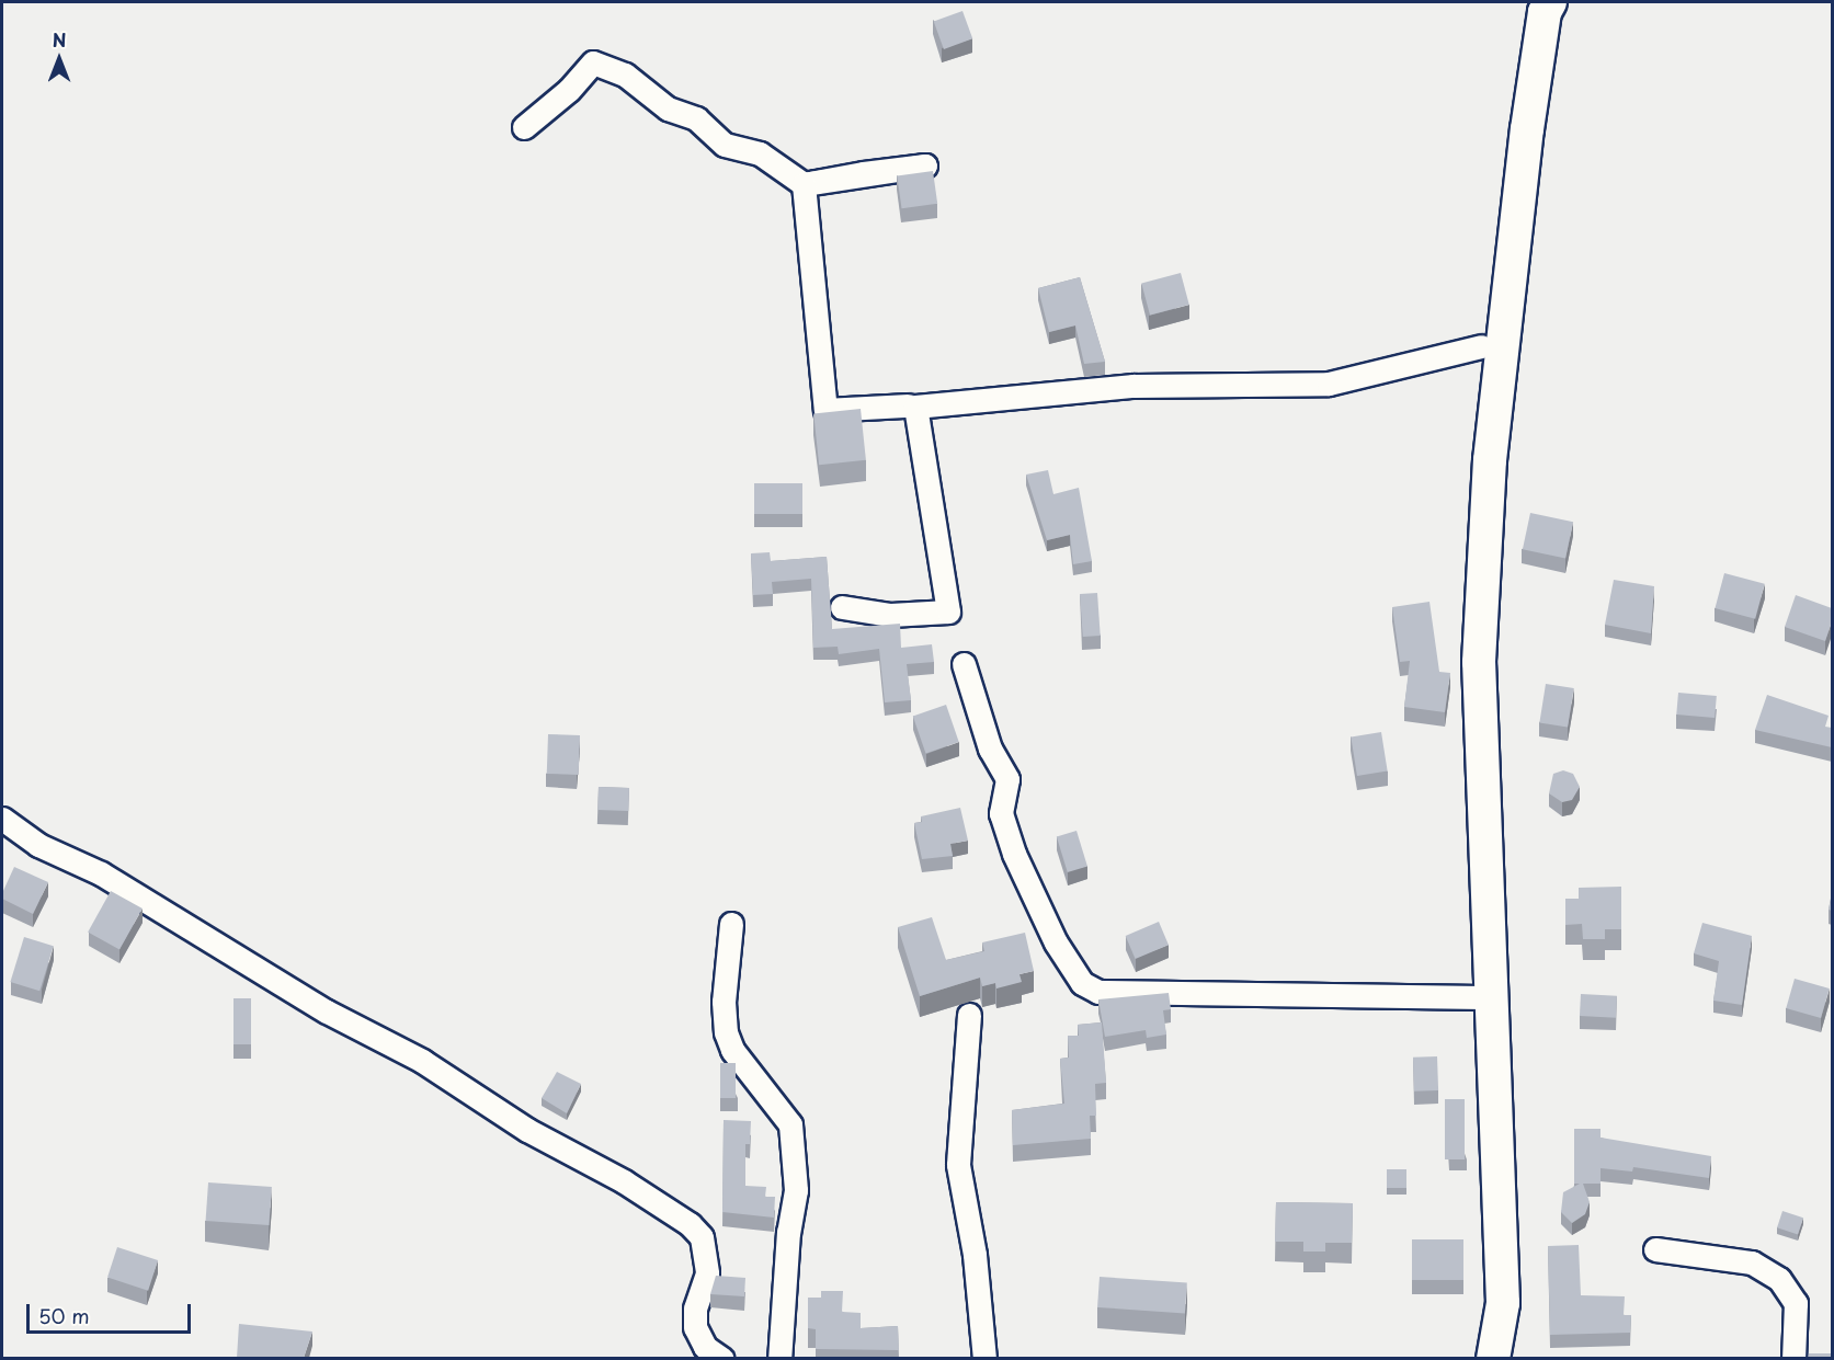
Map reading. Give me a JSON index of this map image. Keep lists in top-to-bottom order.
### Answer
{
  "scale_bar": "50 m",
  "north": "top"
}
